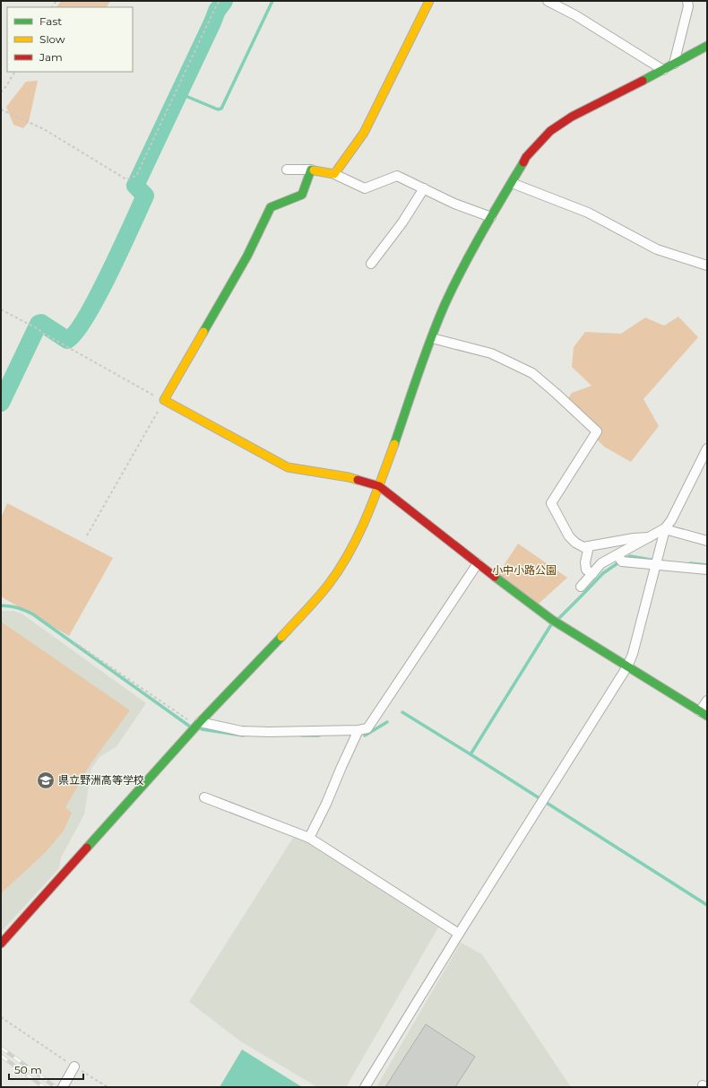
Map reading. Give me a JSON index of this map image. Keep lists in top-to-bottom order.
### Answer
{
  "parks": ["小中小路公園"],
  "places": {
    "school or university": ["県立野洲高等学校"]
  },
  "legend": ["Fast", "Slow", "Jam"],
  "scale_bar": "50 m"
}
